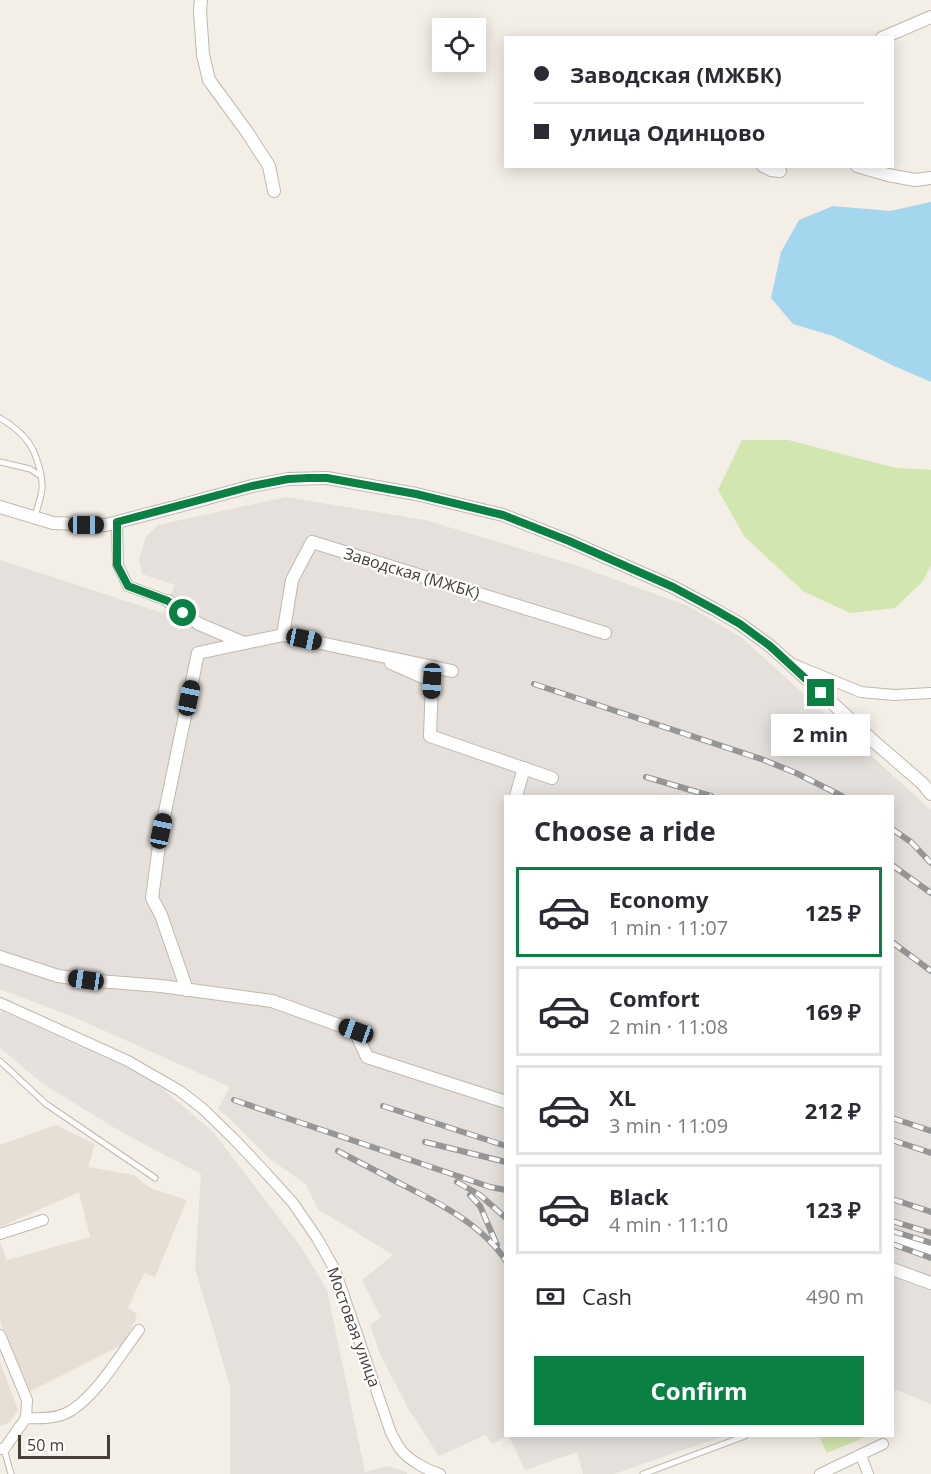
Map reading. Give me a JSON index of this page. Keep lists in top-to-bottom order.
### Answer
{
  "streets": {
    "street": ["Заводская (МЖБК)", "Мостовая улица"]
  },
  "scale_bar": "50 m",
  "page": {
    "banner": ["Заводская (МЖБК)", "улица Одинцово"],
    "bubble": "2 min",
    "heading": "Choose a ride",
    "list": [
      {
        "name": "Economy",
        "note": "1 min · 11:07",
        "value": "125 ₽"
      },
      {
        "name": "Comfort",
        "note": "2 min · 11:08",
        "value": "169 ₽"
      },
      {
        "name": "XL",
        "note": "3 min · 11:09",
        "value": "212 ₽"
      },
      {
        "name": "Black",
        "note": "4 min · 11:10",
        "value": "123 ₽"
      }
    ],
    "pay": ["Cash", "490 m"],
    "buttons": "Confirm",
    "scale": "50 m"
  }
}
